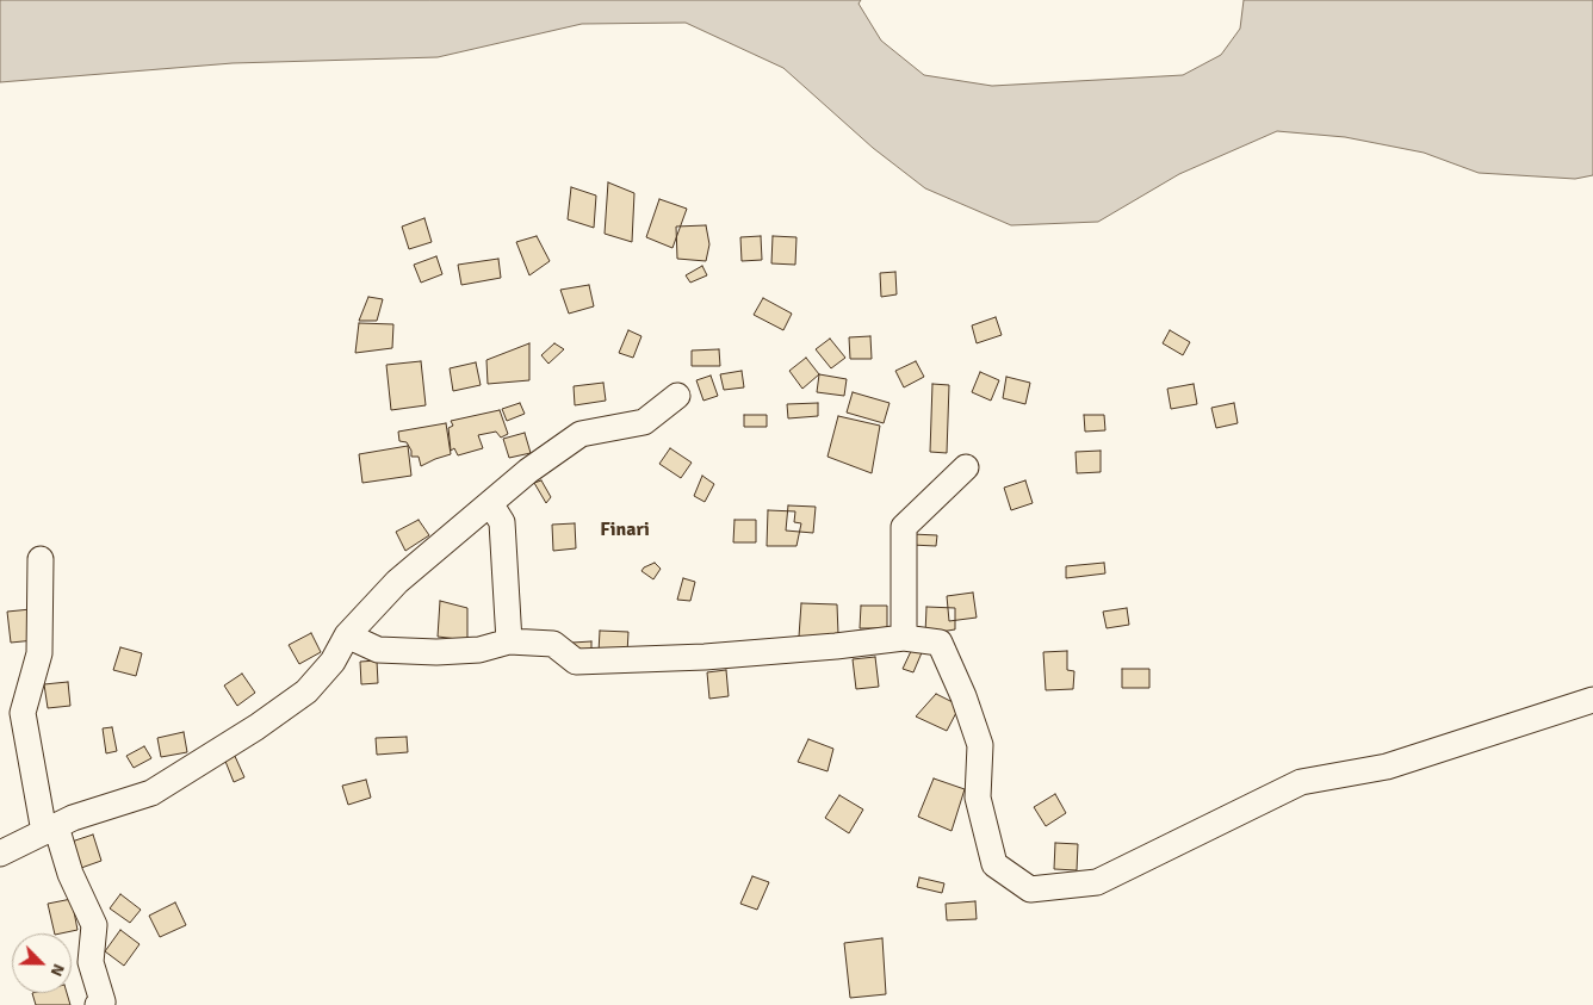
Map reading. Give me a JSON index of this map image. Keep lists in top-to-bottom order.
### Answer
{
  "districts": ["Finari"],
  "north": "bottom right"
}
